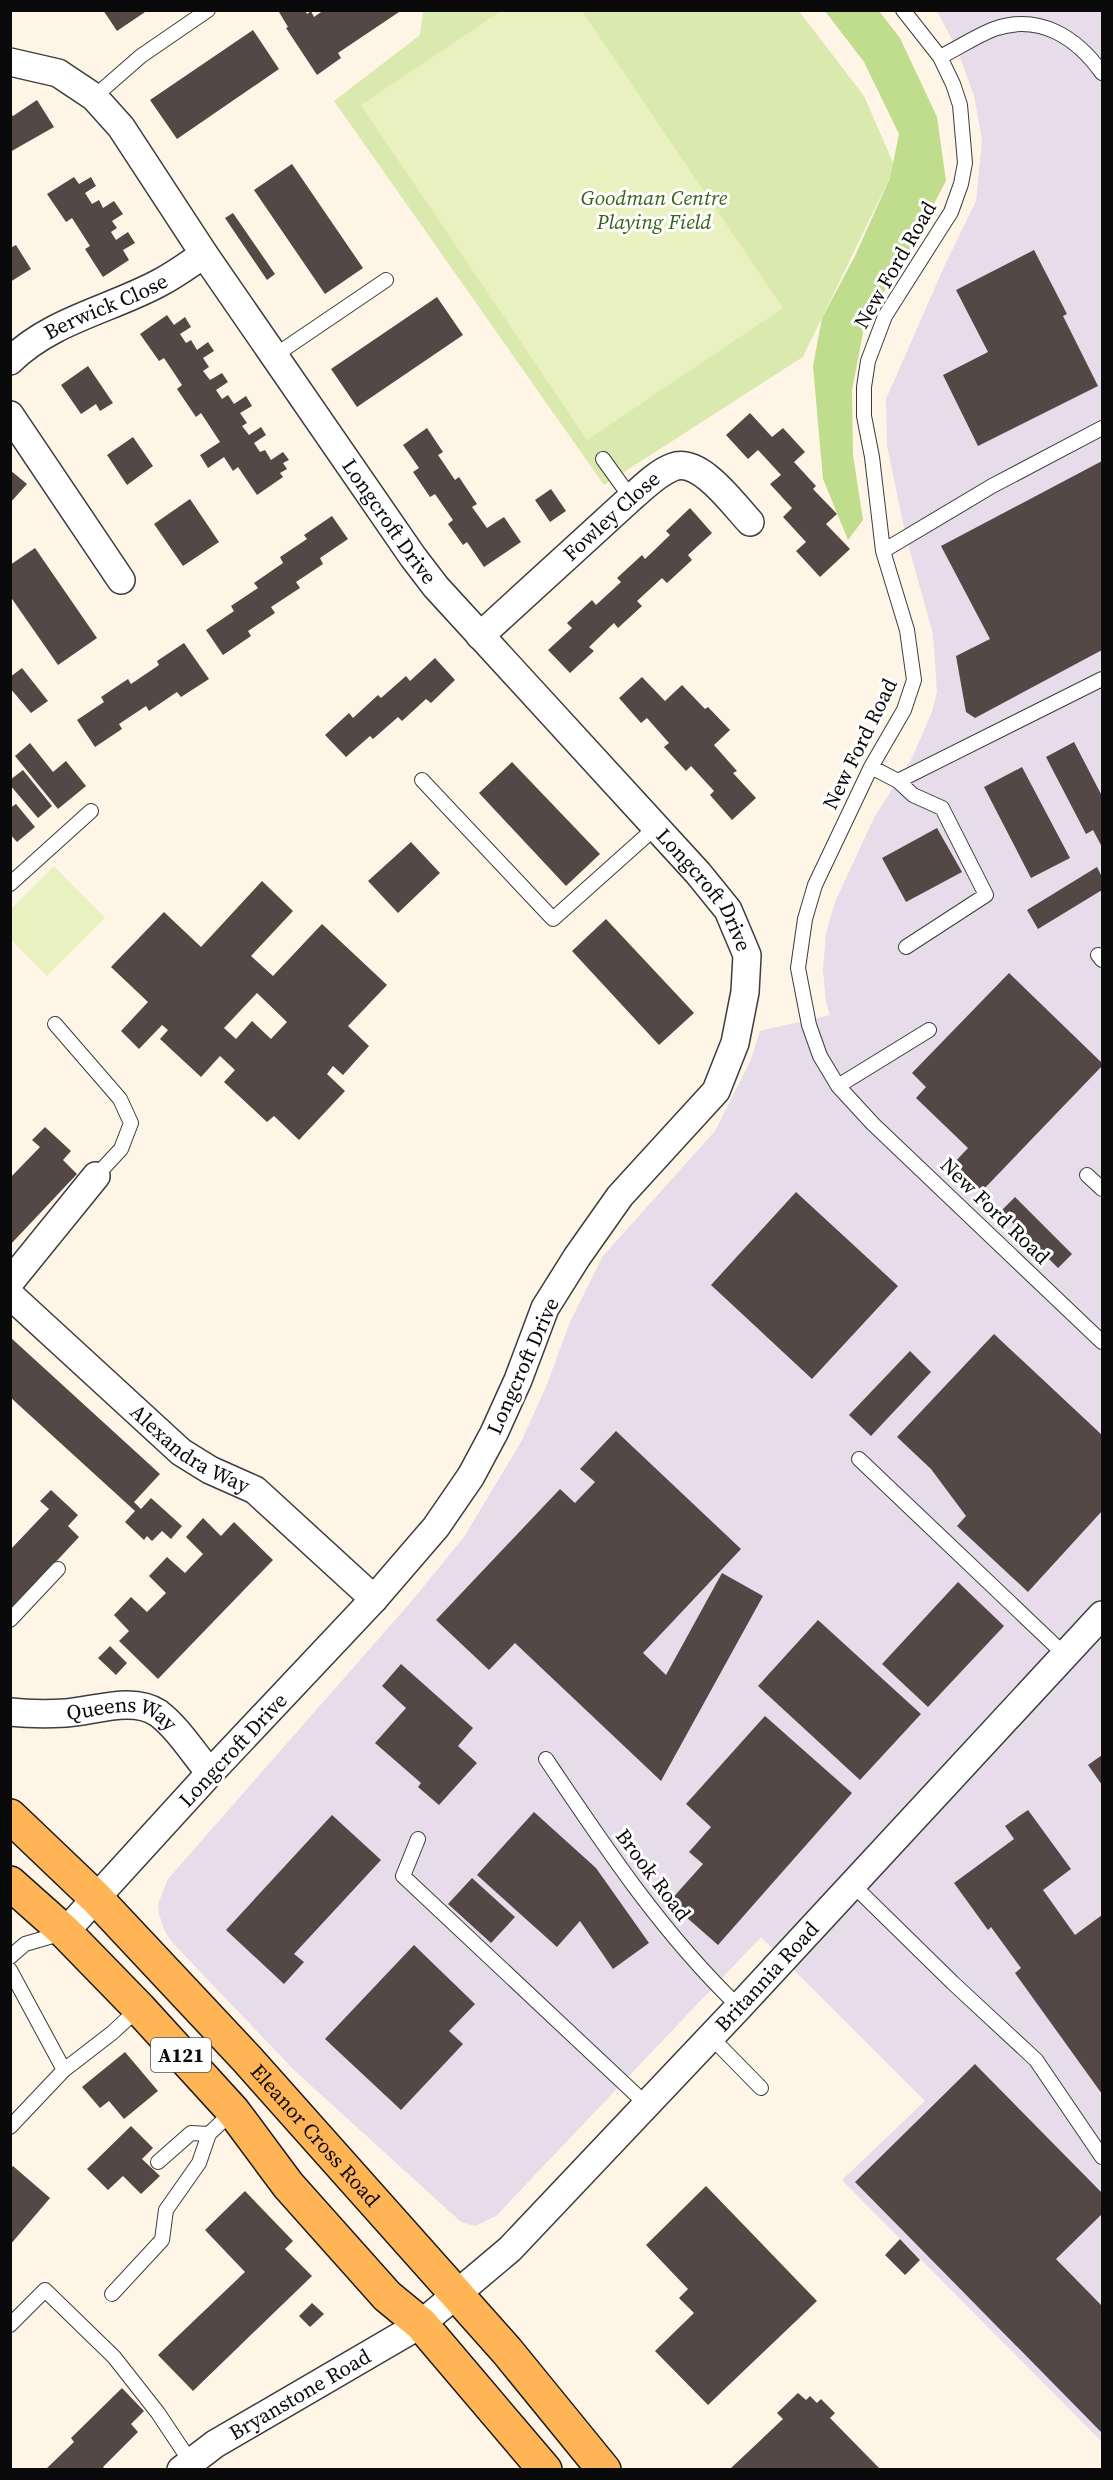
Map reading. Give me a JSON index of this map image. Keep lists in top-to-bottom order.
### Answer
{
  "streets": {
    "main road": ["A121", "Eleanor Cross Road"],
    "street": [
      "Berwick Close",
      "Fowley Close",
      "Longcroft Drive",
      "Alexandra Way",
      "Queens Way",
      "Britannia Road",
      "Bryanstone Road"
    ],
    "lane": ["New Ford Road", "Brook Road"]
  },
  "crossings": [
    ["Berwick Close", "Longcroft Drive"],
    ["Fowley Close", "Longcroft Drive"],
    ["Longcroft Drive", "Alexandra Way"],
    ["Longcroft Drive", "Queens Way"],
    ["Longcroft Drive", "A121"],
    ["Longcroft Drive", "Eleanor Cross Road"],
    ["Brook Road", "Britannia Road"],
    ["Britannia Road", "A121"],
    ["Britannia Road", "Eleanor Cross Road"],
    ["Britannia Road", "Bryanstone Road"],
    ["A121", "Bryanstone Road"]
  ],
  "parks": ["Goodman Centre Playing Field"]
}
